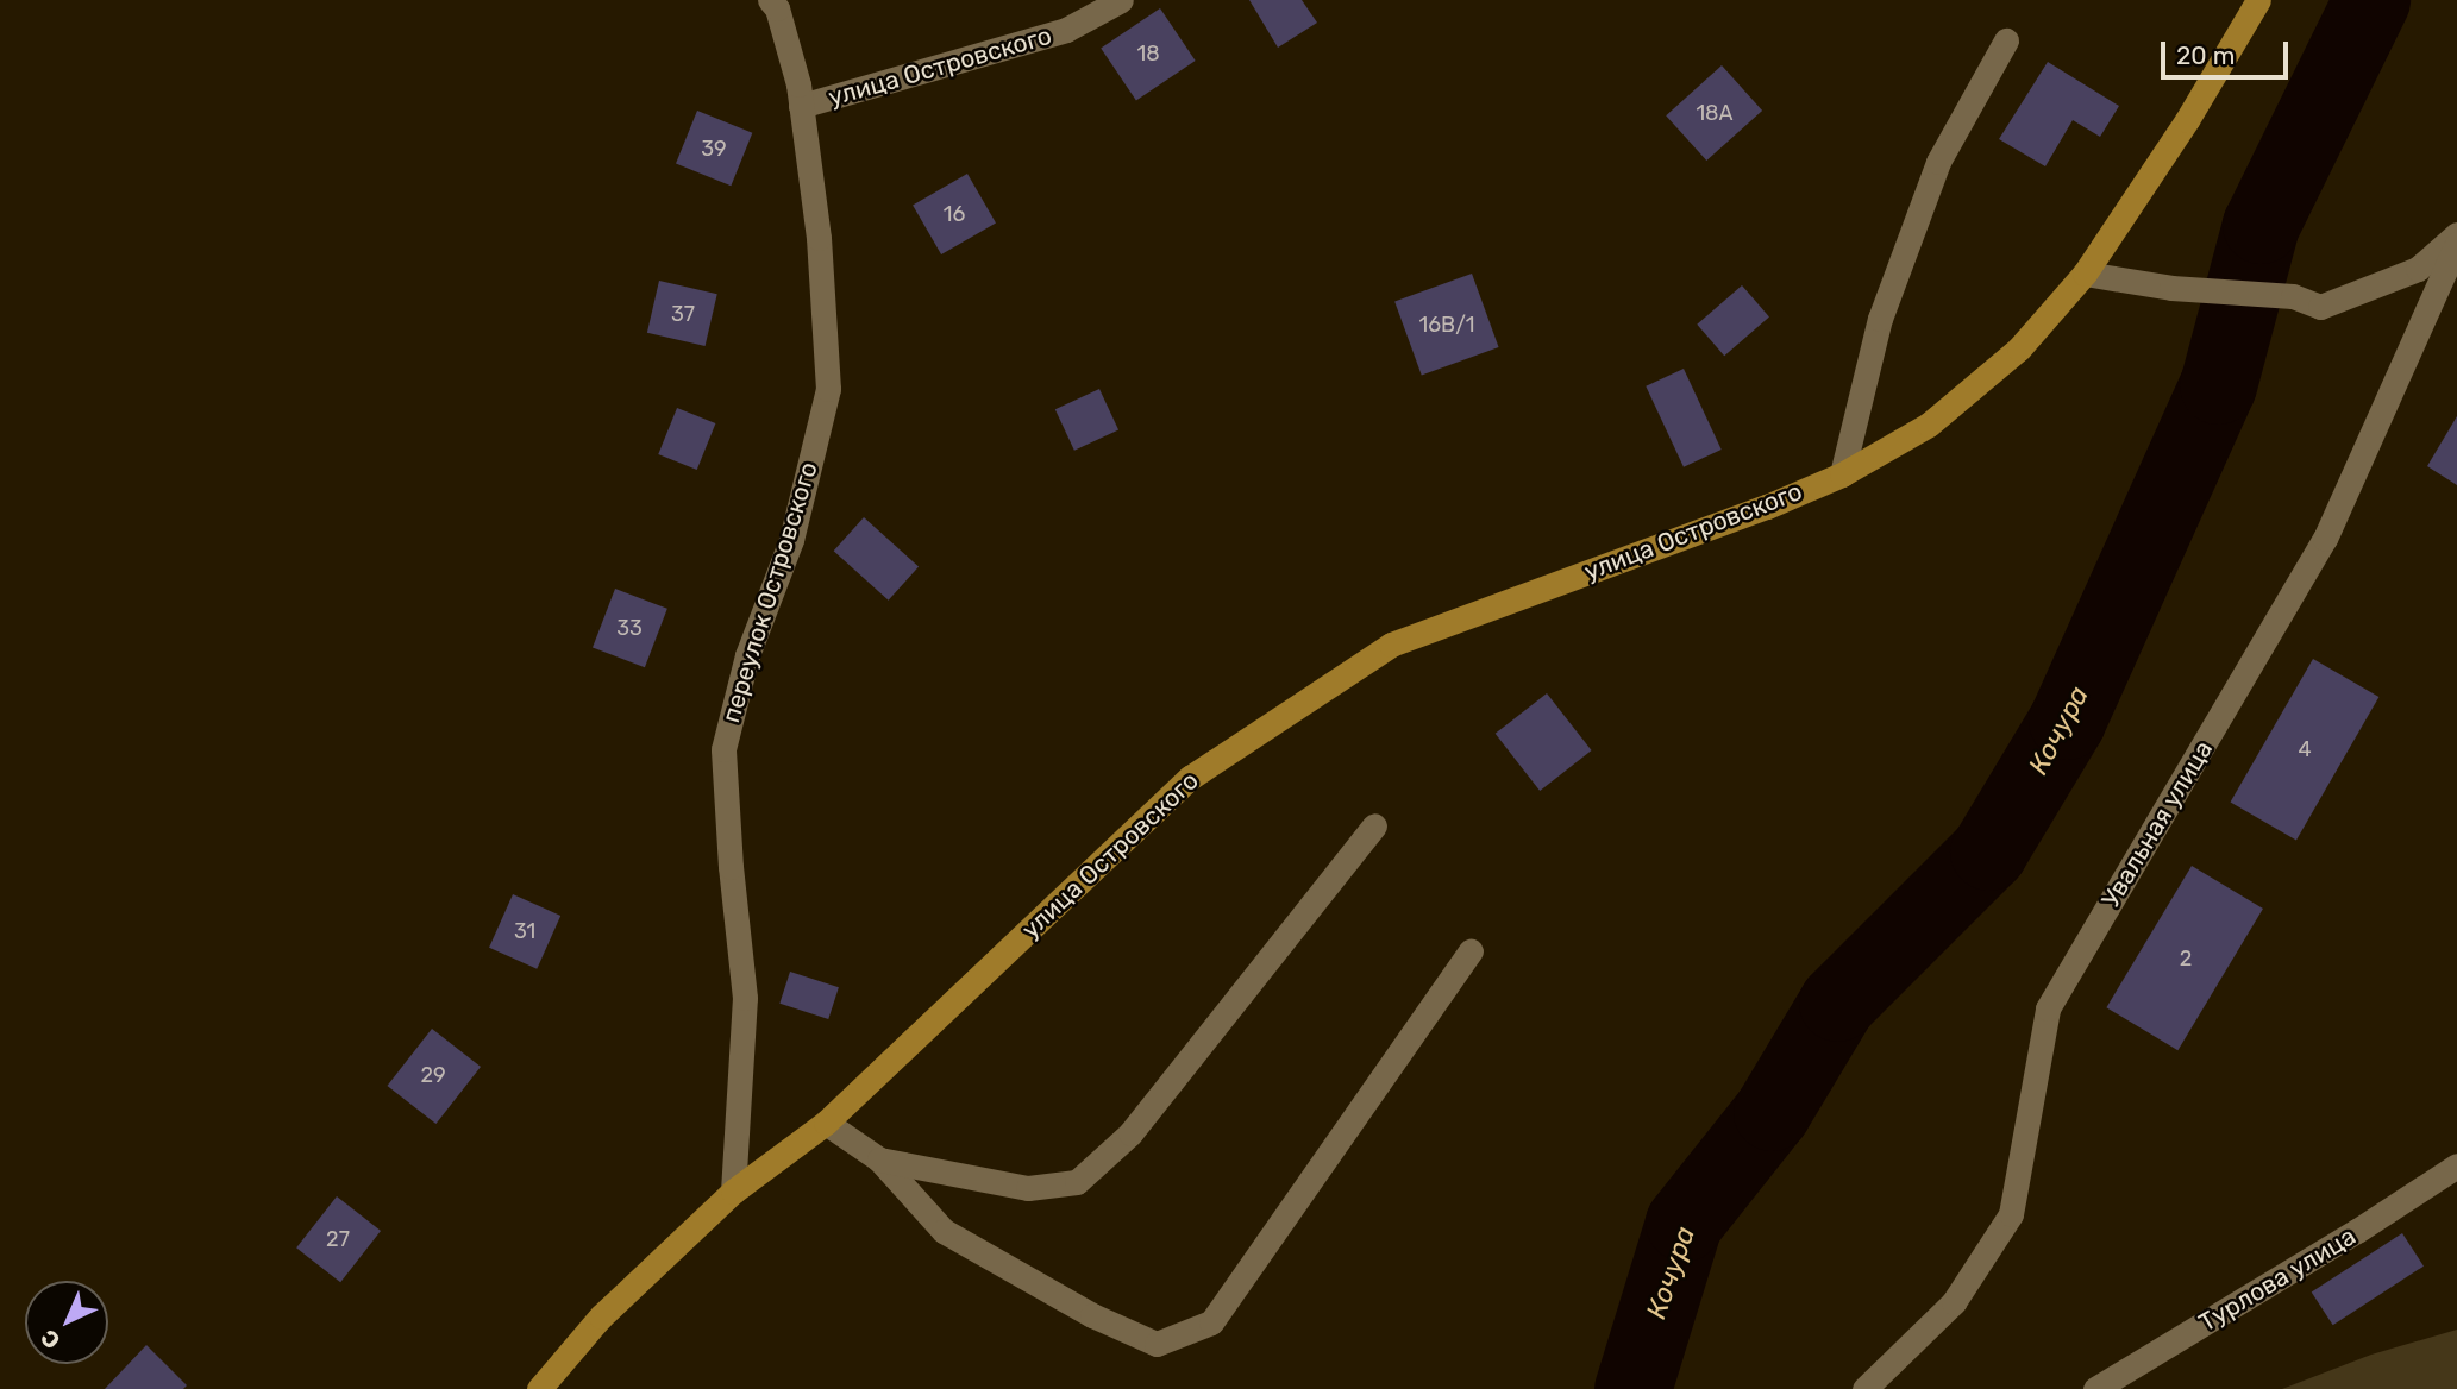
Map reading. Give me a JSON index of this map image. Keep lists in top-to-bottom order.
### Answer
{
  "streets": {
    "main road": ["улица Островского"],
    "street": ["переулок Островского", "Увальная улица", "Турлова улица"]
  },
  "crossings": [
    ["улица Островского", "переулок Островского"]
  ],
  "water": ["Кочура"],
  "house_numbers": [
    "18",
    "18А",
    "39",
    "16",
    "37",
    "16В/1",
    "33",
    "4",
    "31",
    "2",
    "29",
    "27"
  ],
  "scale_bar": "20 m",
  "north": "bottom left"
}
